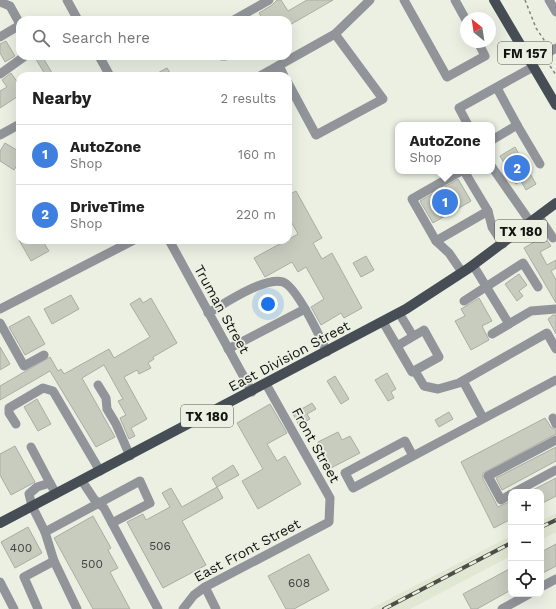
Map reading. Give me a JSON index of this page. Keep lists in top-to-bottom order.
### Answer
{
  "streets": {
    "main road": ["FM 157", "TX 180", "East Division Street"],
    "street": ["Truman Street", "Front Street", "East Front Street"]
  },
  "crossings": [
    ["Truman Street", "East Division Street"],
    ["East Division Street", "Front Street"],
    ["Front Street", "East Front Street"]
  ],
  "house_numbers": [
    "506",
    "400",
    "500",
    "608"
  ],
  "north": "top left",
  "page": {
    "search": "Search here",
    "heading": ["Nearby", "2 results"],
    "popup": ["AutoZone", "Shop"],
    "list": [
      {
        "mark": "1",
        "name": "AutoZone",
        "note": "Shop",
        "value": "160 m"
      },
      {
        "mark": "2",
        "name": "DriveTime",
        "note": "Shop",
        "value": "220 m"
      }
    ],
    "pins": ["2", "1"],
    "map_buttons": ["+", "−"]
  }
}
